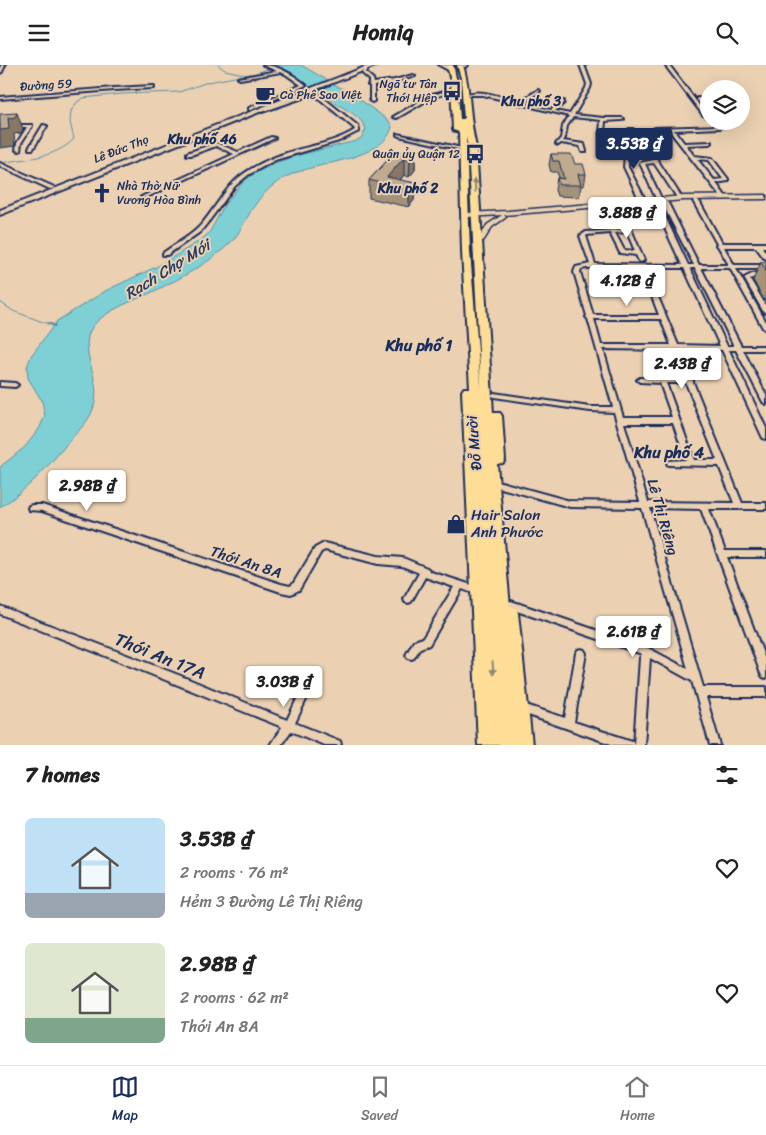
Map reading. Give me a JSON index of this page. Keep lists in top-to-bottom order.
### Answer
{
  "streets": {
    "highway": ["Đỗ Mười"],
    "main road": ["Lê Đức Thọ"],
    "street": [
      "Đường 59",
      "Lê Thị Riêng",
      "Thới An 8A",
      "Thới An 17A"
    ]
  },
  "crossings": [
    ["Đỗ Mười", "Thới An 8A"]
  ],
  "districts": [
    "Khu phố 3",
    "Khu phố 46",
    "Khu phố 2",
    "Khu phố 1",
    "Khu phố 4"
  ],
  "water": ["Rạch Chợ Mới"],
  "places": {
    "bus stop": ["Ngã tư Tân Thới Hiệp", "Quận ủy Quận 12"],
    "cafe": ["Cà Phê Sao Việt"],
    "church": ["Nhà Thờ Nữ Vương Hòa Bình"],
    "shop": ["Hair Salon Anh Phước"]
  },
  "page": {
    "header": "Homiq",
    "price": [
      "3.53B ₫",
      "3.88B ₫",
      "4.12B ₫",
      "2.43B ₫",
      "2.98B ₫",
      "2.61B ₫",
      "3.03B ₫"
    ],
    "heading": "7 homes",
    "list": [
      {
        "name": "3.53B ₫",
        "note": "2 rooms · 76 m² · Hẻm 3 Đường Lê Thị Riêng"
      },
      {
        "name": "2.98B ₫",
        "note": "2 rooms · 62 m² · Thới An 8A"
      }
    ],
    "tabs": ["Map", "Saved", "Home"]
  }
}
